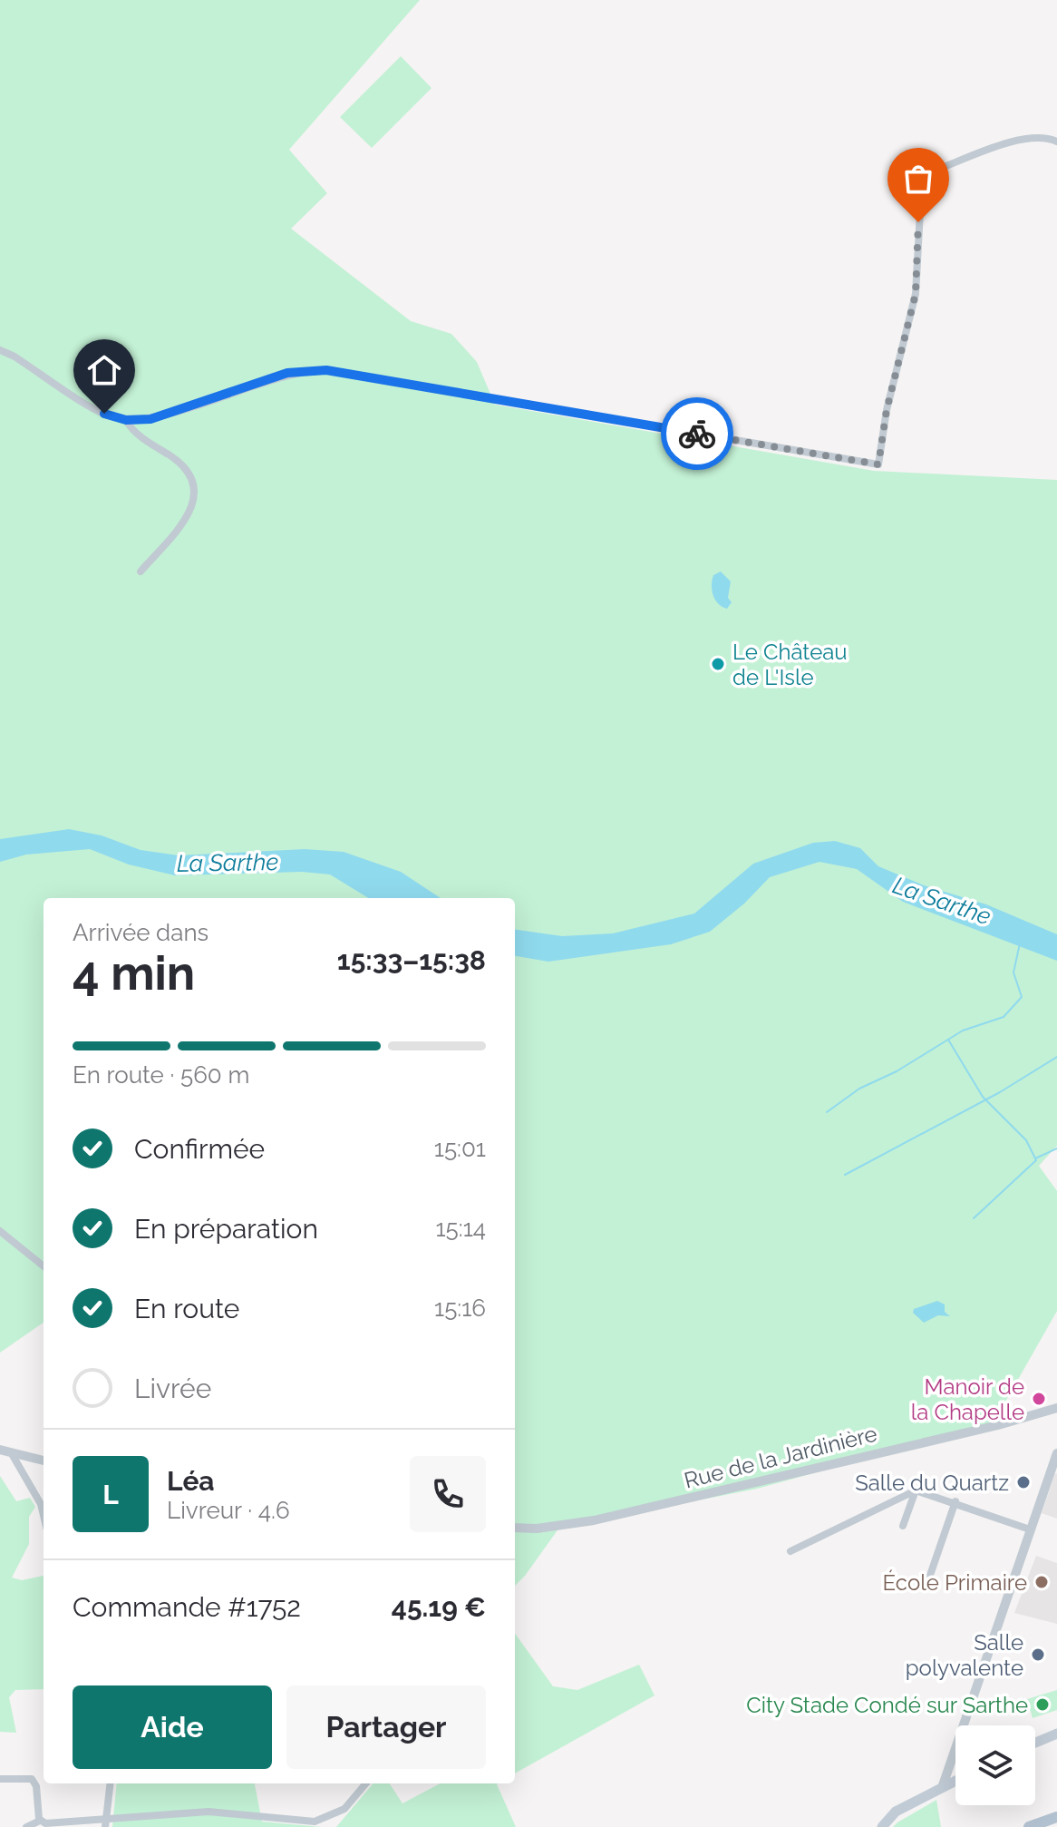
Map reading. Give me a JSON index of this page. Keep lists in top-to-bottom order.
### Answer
{
  "streets": {
    "street": ["Rue de la Jardinière"]
  },
  "water": ["La Sarthe"],
  "places": [
    "Le Château de L'Isle",
    "Manoir de la Chapelle",
    "Salle du Quartz",
    "École Primaire",
    "Salle polyvalente",
    "City Stade Condé sur Sarthe"
  ],
  "page": {
    "heading": ["4 min", "Arrivée dans", "15:33–15:38"],
    "panel": [
      "Léa",
      "Livreur · 4.6",
      "Commande #1752",
      "45.19 €"
    ],
    "bar": "En route · 560 m",
    "list": [
      ["Confirmée", "15:01"],
      ["En préparation", "15:14"],
      ["En route", "15:16"],
      "Livrée"
    ],
    "round": "L",
    "buttons": ["Aide", "Partager"]
  }
}
